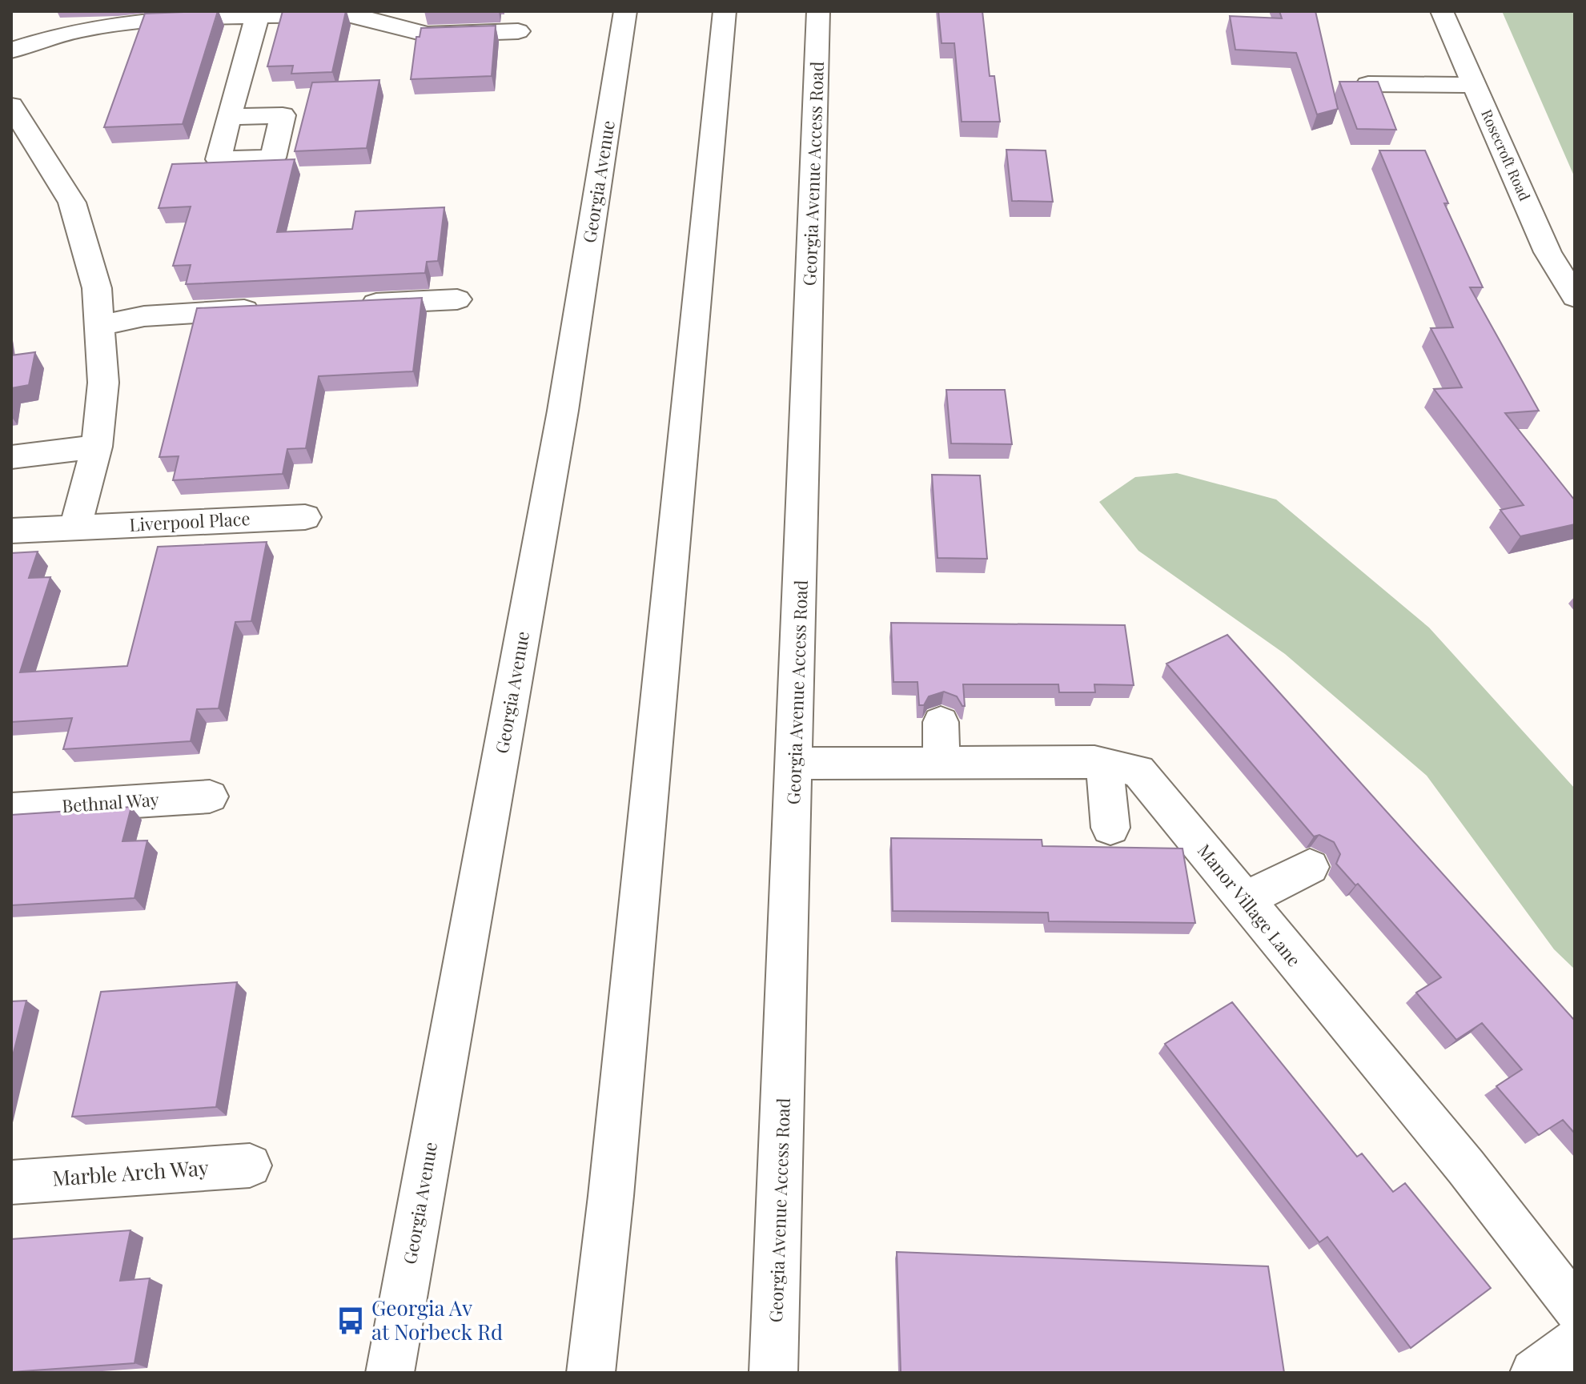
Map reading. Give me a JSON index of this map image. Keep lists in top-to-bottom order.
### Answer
{
  "streets": {
    "street": [
      "Rosecroft Road",
      "Georgia Avenue Access Road",
      "Georgia Avenue",
      "Liverpool Place",
      "Bethnal Way",
      "Manor Village Lane",
      "Marble Arch Way"
    ]
  },
  "crossings": [
    ["Georgia Avenue Access Road", "Manor Village Lane"]
  ],
  "places": {
    "bus stop": ["Georgia Av at Norbeck Rd"]
  }
}
